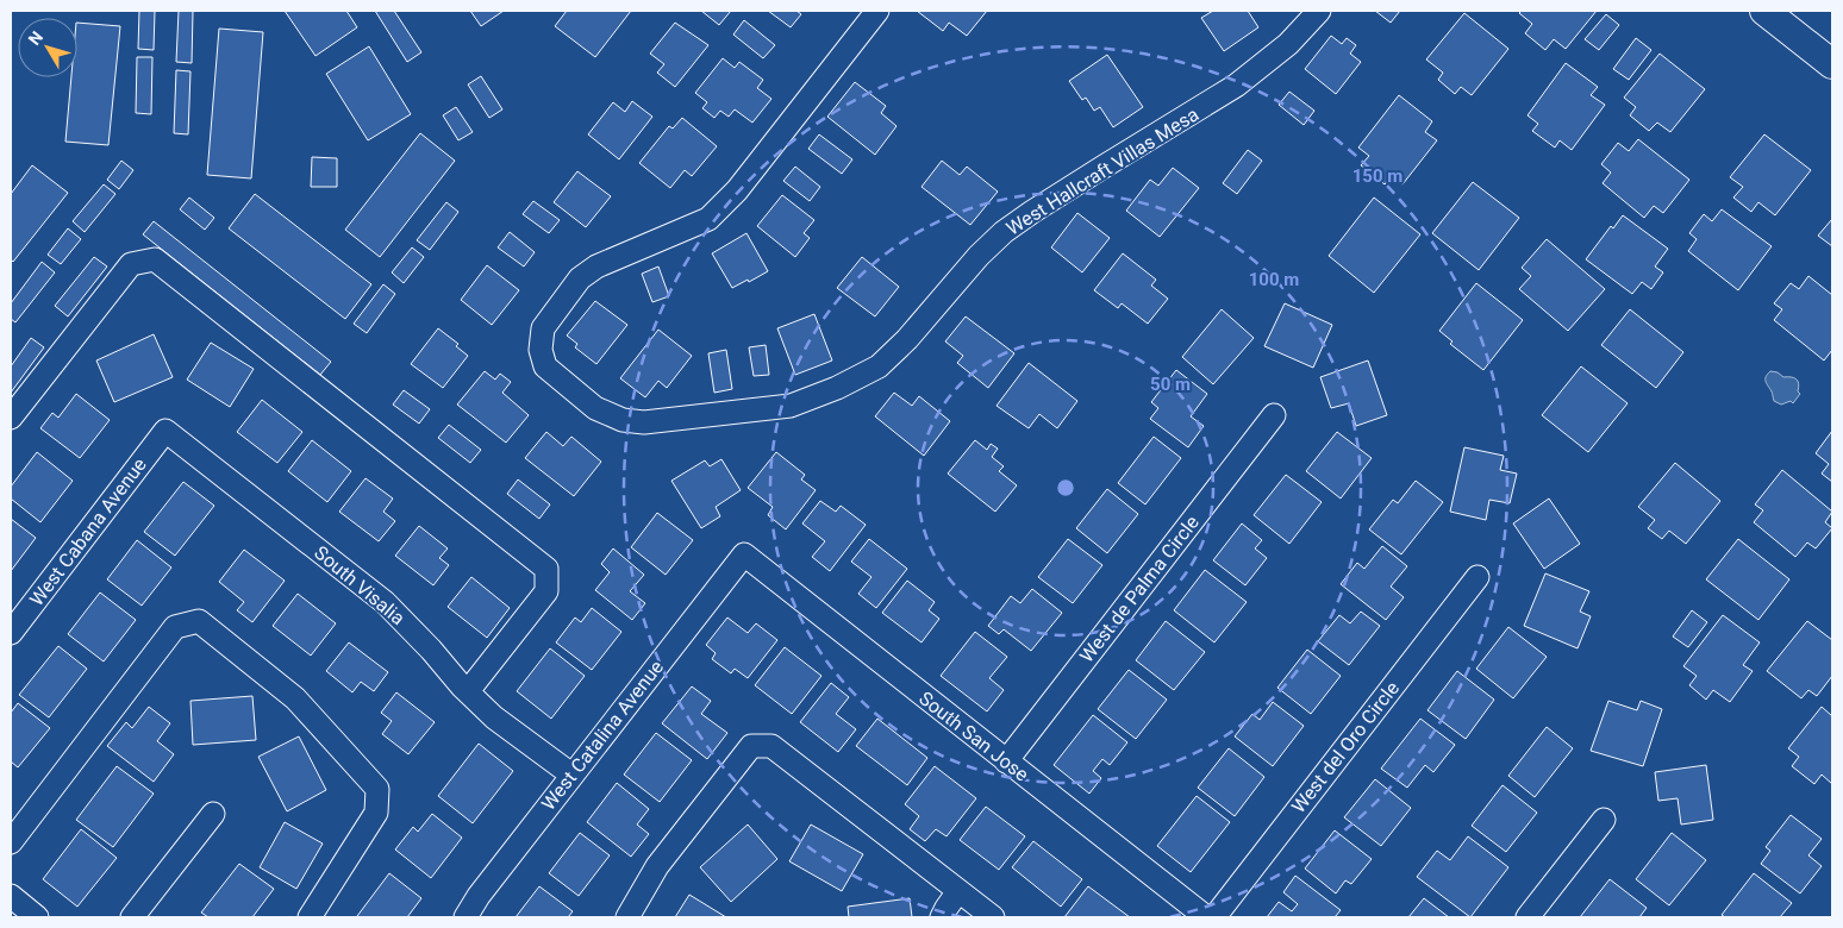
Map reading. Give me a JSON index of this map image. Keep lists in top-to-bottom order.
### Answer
{
  "streets": {
    "street": [
      "West Hallcraft Villas Mesa",
      "West Cabana Avenue",
      "South Visalia",
      "West de Palma Circle",
      "West Catalina Avenue",
      "South San Jose",
      "West del Oro Circle"
    ]
  },
  "crossings": [
    ["West Cabana Avenue", "South Visalia"],
    ["South Visalia", "West Catalina Avenue"],
    ["West de Palma Circle", "South San Jose"],
    ["West Catalina Avenue", "South San Jose"]
  ],
  "north": "top left",
  "rings": ["150 m", "100 m", "50 m"]
}
